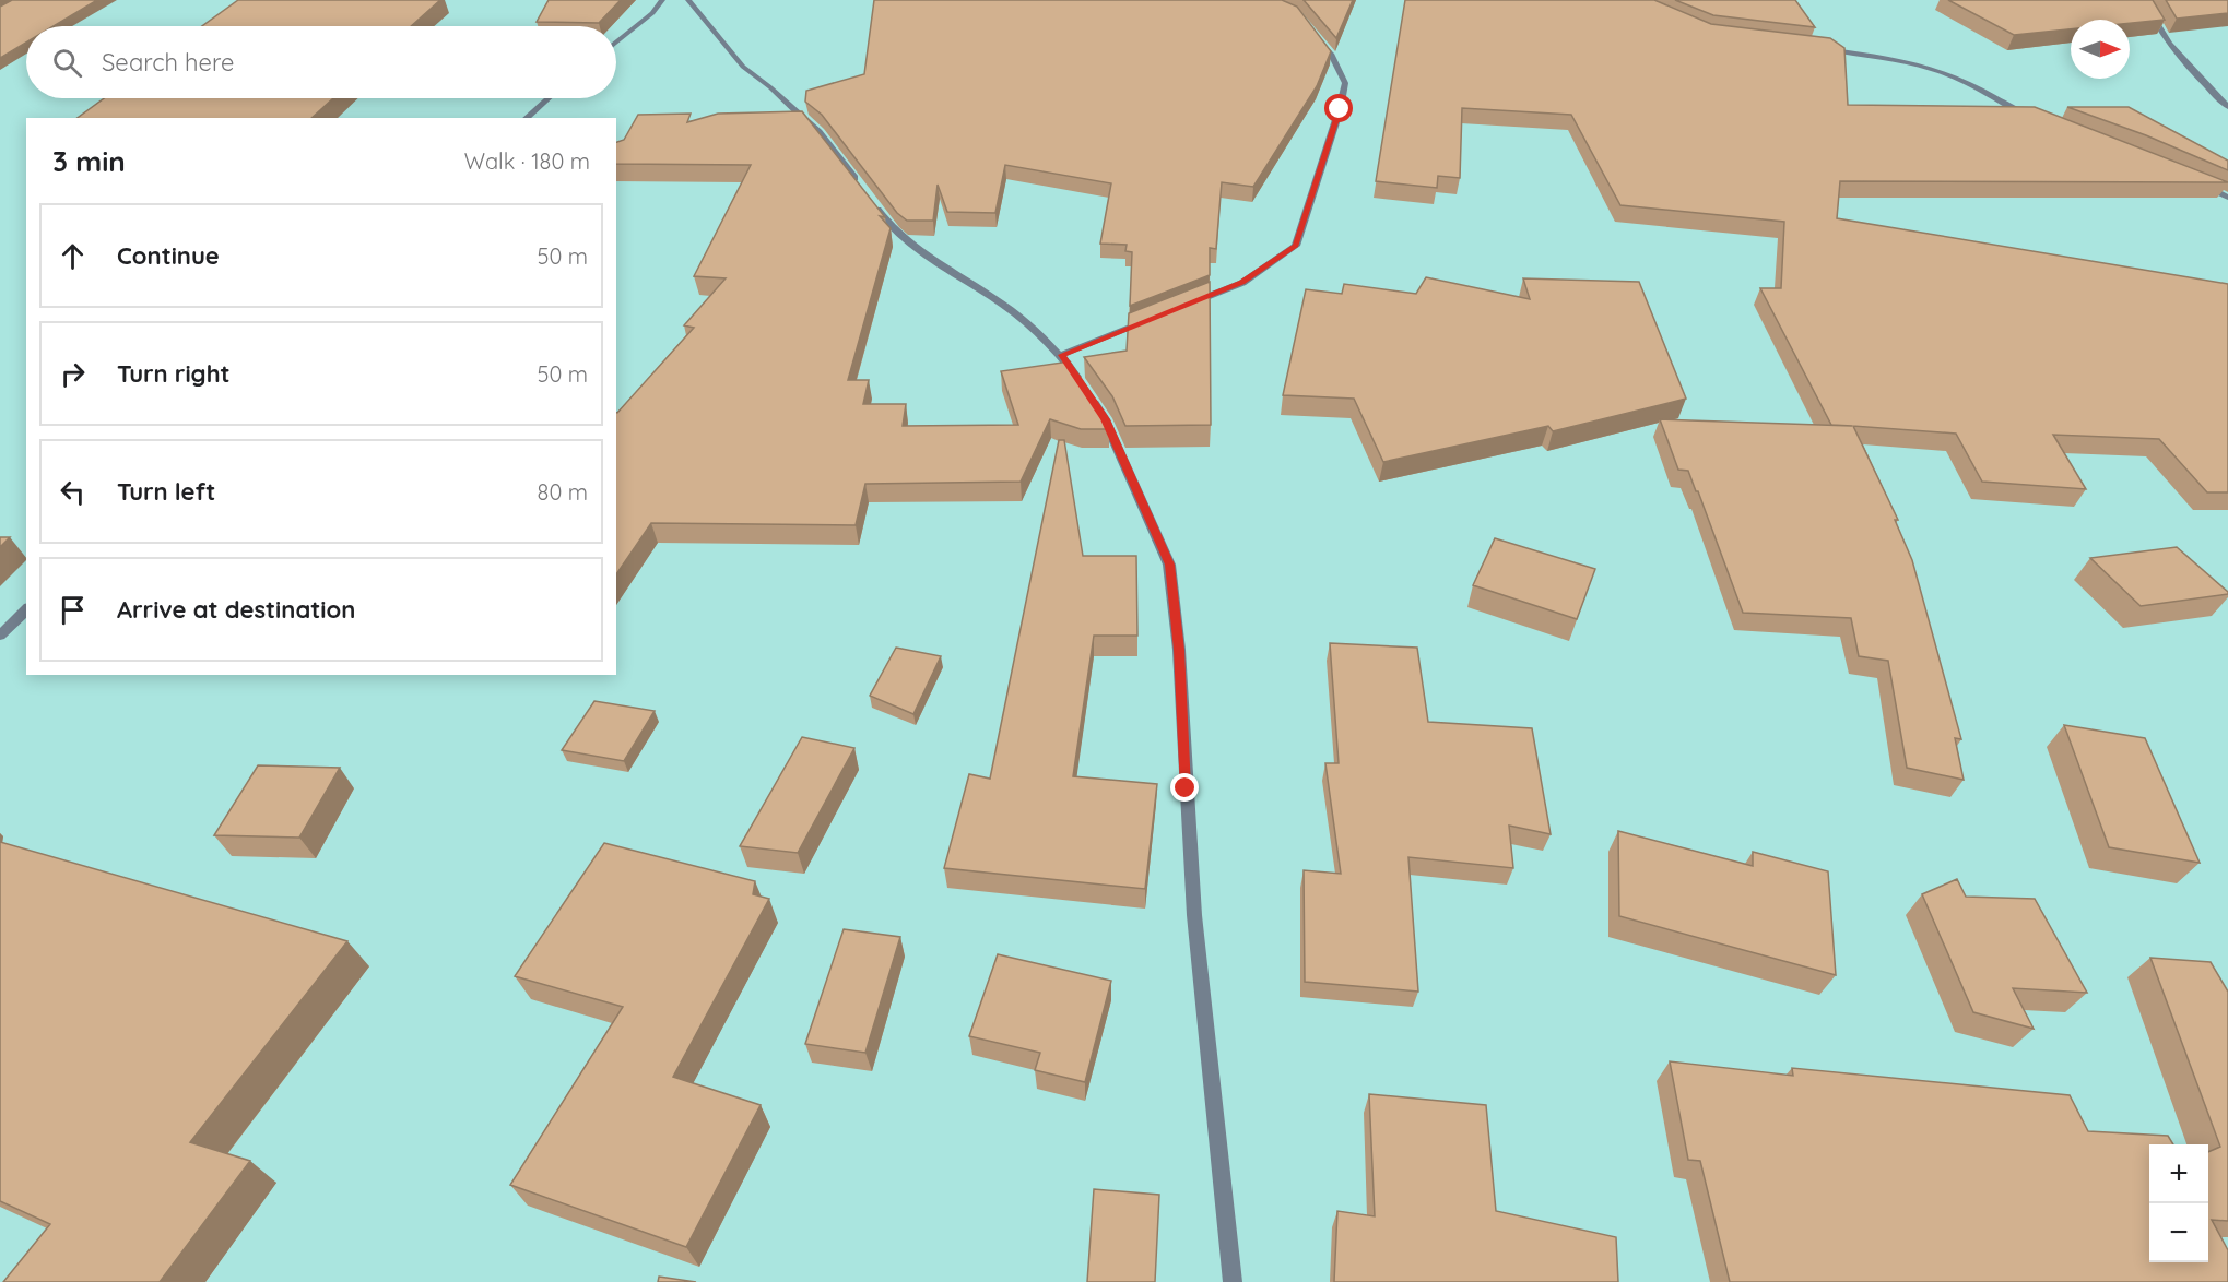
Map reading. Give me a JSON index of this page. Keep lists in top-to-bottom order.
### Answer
{
  "north": "right",
  "page": {
    "search": "Search here",
    "heading": ["3 min", "Walk · 180 m"],
    "list": [
      ["Continue", "50 m"],
      ["Turn right", "50 m"],
      ["Turn left", "80 m"],
      "Arrive at destination"
    ],
    "map_buttons": ["+", "−"]
  }
}
